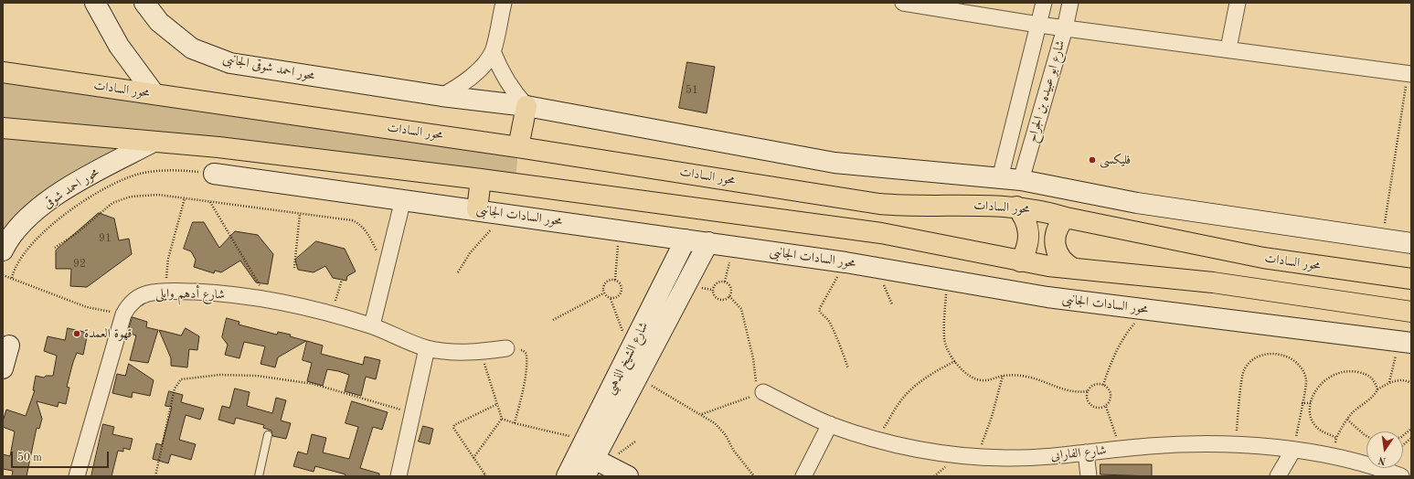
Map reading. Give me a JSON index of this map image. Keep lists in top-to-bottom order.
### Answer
{
  "streets": {
    "main road": ["محور السادات"],
    "street": [
      "محور احمد شوقى الجانبى",
      "شارع ابو عبيده بن الجراح",
      "محور احمد شوقى",
      "محور السادات الجانبى",
      "شارع أدهم وايلى",
      "شارع الشيخ الذهبى",
      "شارع الفارابى"
    ]
  },
  "crossings": [
    ["محور السادات الجانبى", "شارع الشيخ الذهبى"]
  ],
  "places": ["فليكسى", "قهوة العمدة"],
  "house_numbers": ["51", "91", "92"],
  "scale_bar": "50 m",
  "north": "bottom"
}
